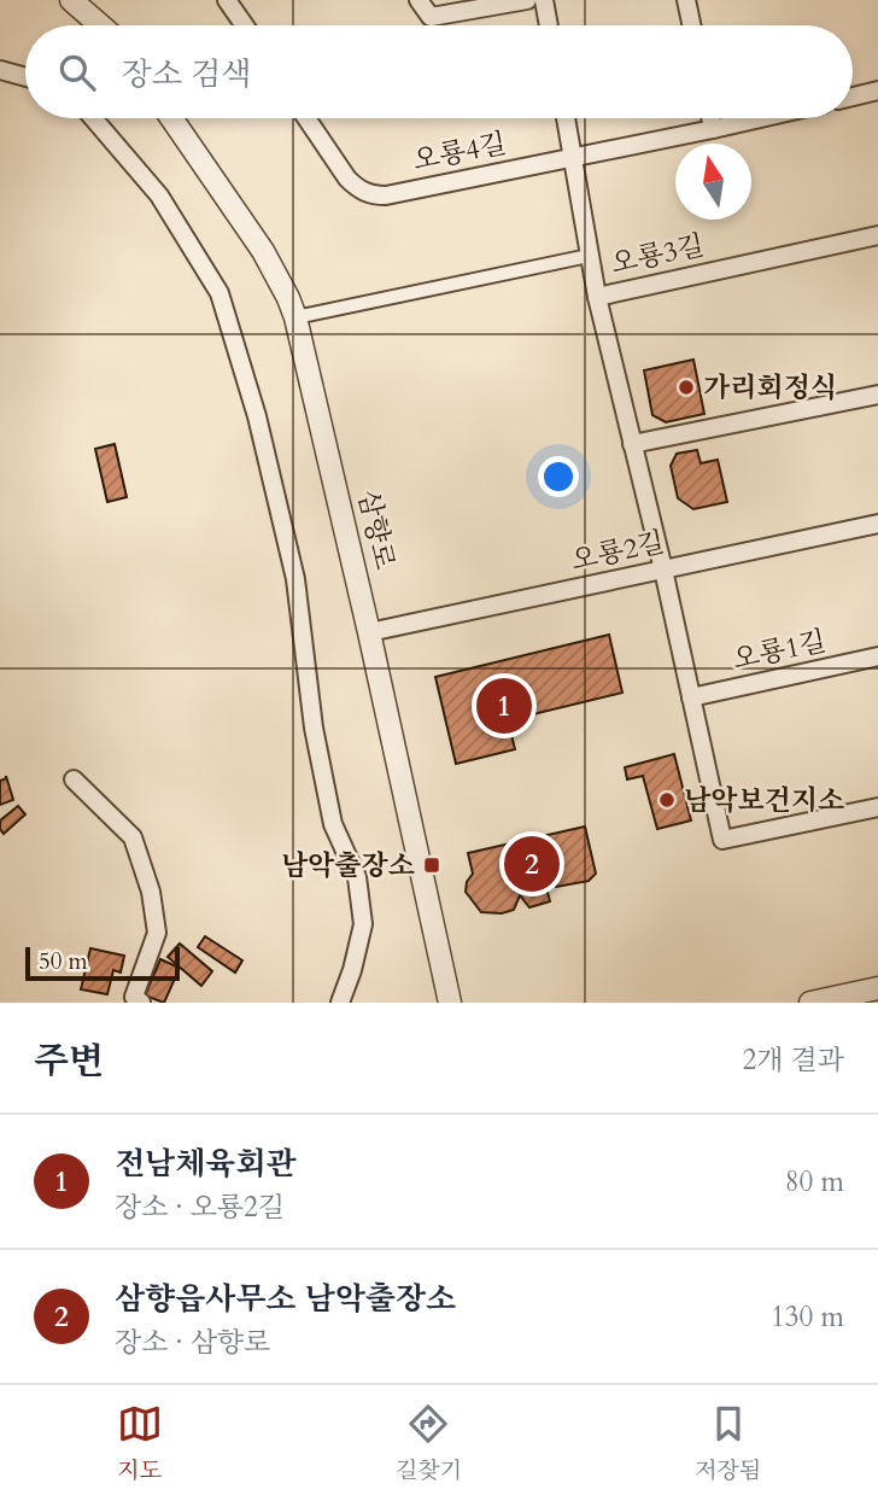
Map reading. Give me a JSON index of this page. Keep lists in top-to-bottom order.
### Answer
{
  "streets": {
    "street": [
      "오룡4길",
      "오룡3길",
      "삼향로",
      "오룡2길",
      "오룡1길"
    ]
  },
  "crossings": [
    ["오룡3길", "오룡2길"],
    ["삼향로", "오룡2길"]
  ],
  "places": {
    "other": ["가리회정식", "남악보건지소"],
    "transit": ["남악출장소"]
  },
  "scale_bar": "50 m",
  "north": "top",
  "page": {
    "search": "장소 검색",
    "pins": ["1", "2"],
    "scale": "50 m",
    "heading": ["주변", "2개 결과"],
    "list": [
      {
        "mark": "1",
        "name": "전남체육회관",
        "note": "장소 · 오룡2길",
        "value": "80 m"
      },
      {
        "mark": "2",
        "name": "삼향읍사무소 남악출장소",
        "note": "장소 · 삼향로",
        "value": "130 m"
      }
    ],
    "nav": ["지도", "길찾기", "저장됨"]
  }
}
